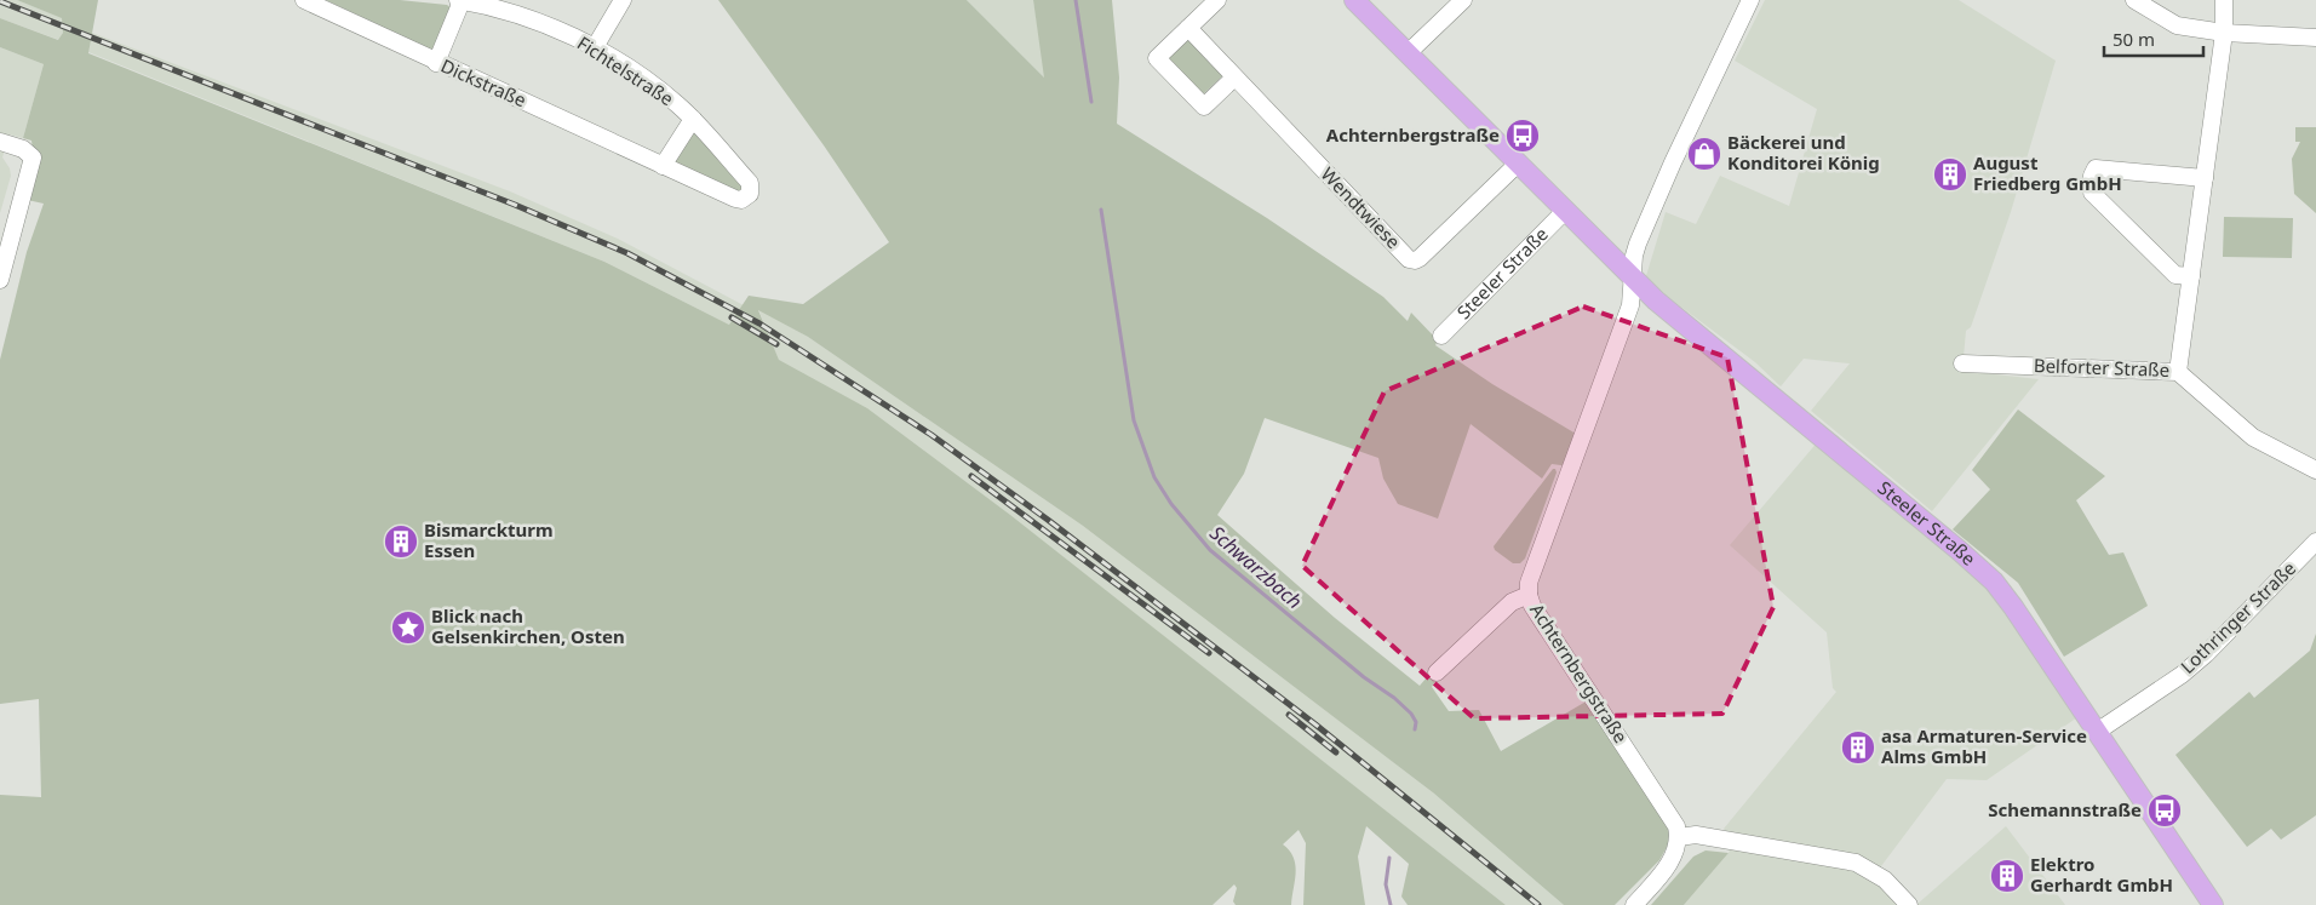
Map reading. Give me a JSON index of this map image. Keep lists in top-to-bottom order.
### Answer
{
  "streets": {
    "main road": ["Steeler Straße"],
    "street": [
      "Fichtelstraße",
      "Dickstraße",
      "Wendtwiese",
      "Belforter Straße",
      "Lothringer Straße",
      "Achternbergstraße"
    ]
  },
  "crossings": [
    ["Fichtelstraße", "Dickstraße"],
    ["Wendtwiese", "Steeler Straße"],
    ["Steeler Straße", "Lothringer Straße"],
    ["Steeler Straße", "Achternbergstraße"]
  ],
  "water": ["Schwarzbach"],
  "places": {
    "bus stop": ["Achternbergstraße", "Schemannstraße"],
    "shop": ["Bäckerei und Konditorei König"],
    "building": [
      "August Friedberg GmbH",
      "Bismarckturm Essen",
      "asa Armaturen-Service Alms GmbH",
      "Elektro Gerhardt GmbH"
    ],
    "place": ["Blick nach Gelsenkirchen, Osten"]
  },
  "scale_bar": "50 m"
}
